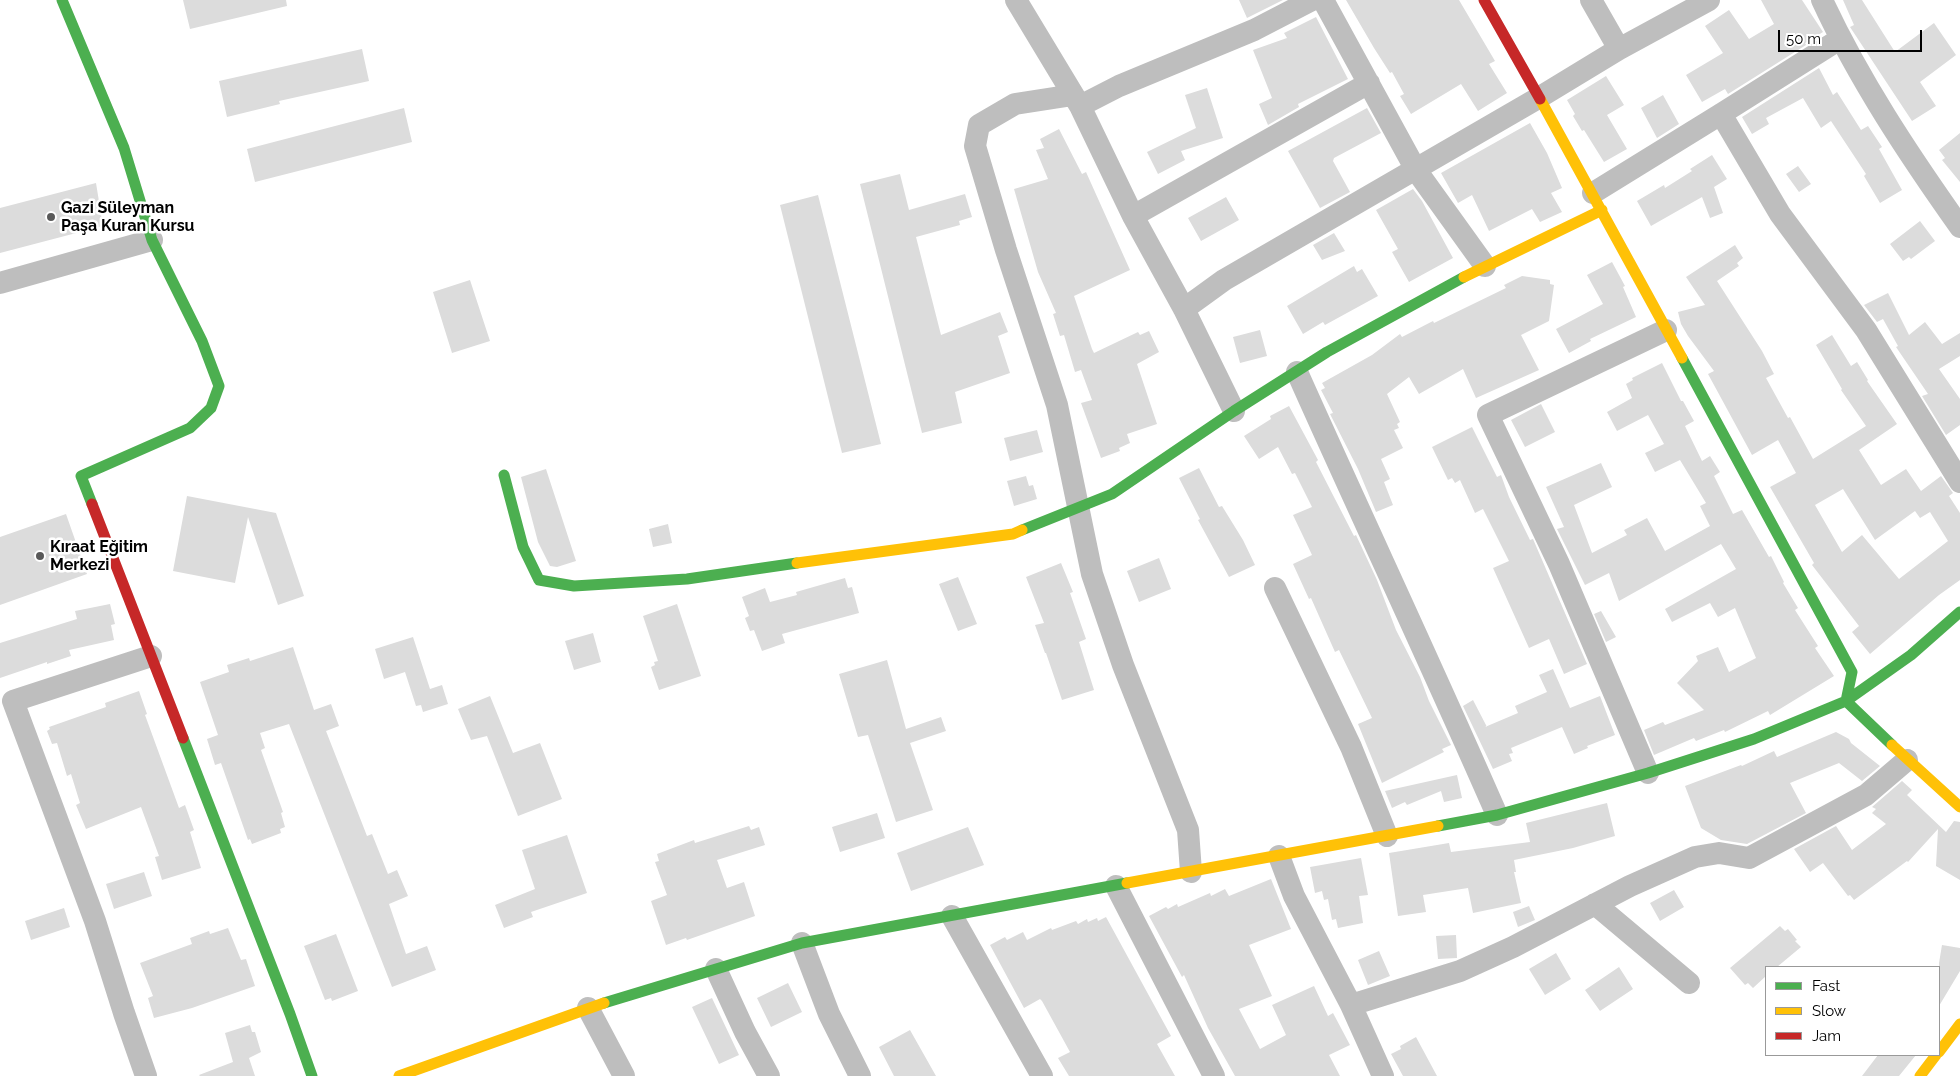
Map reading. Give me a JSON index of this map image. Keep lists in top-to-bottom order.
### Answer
{
  "places": ["Gazi Süleyman Paşa Kuran Kursu", "Kıraat Eğitim Merkezi"],
  "legend": ["Fast", "Slow", "Jam"],
  "scale_bar": "50 m"
}
